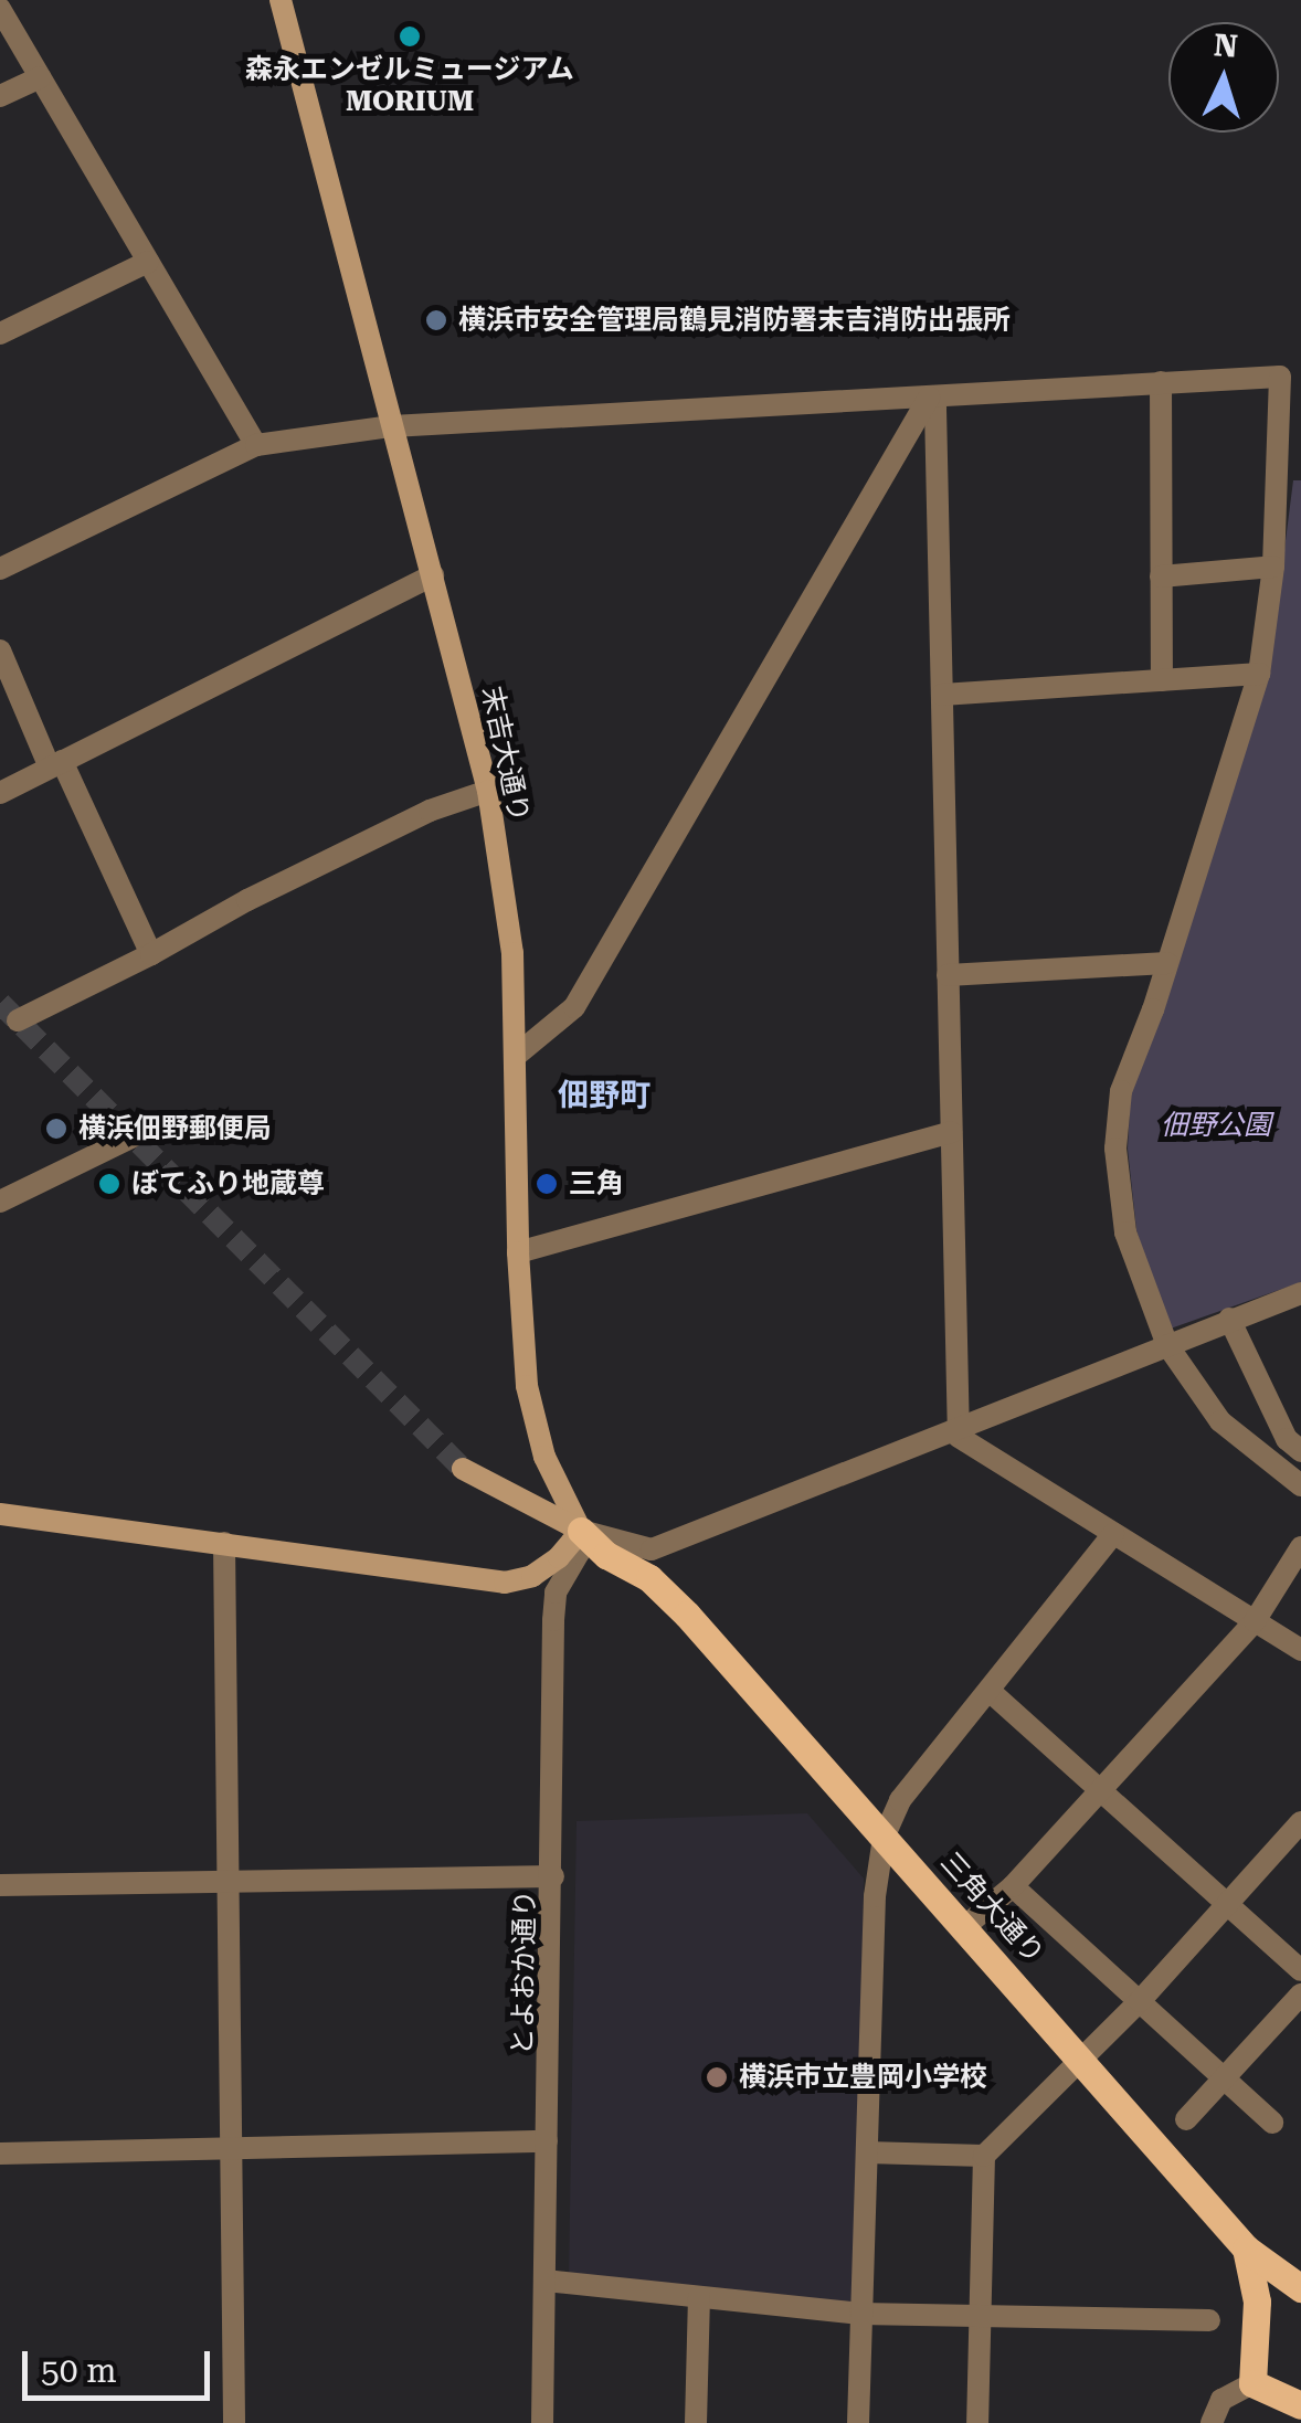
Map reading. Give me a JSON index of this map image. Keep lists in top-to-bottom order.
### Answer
{
  "streets": {
    "main road": ["三角大通り"],
    "street": ["末吉大通り", "とよおか通り"]
  },
  "crossings": [
    ["末吉大通り", "三角大通り"],
    ["末吉大通り", "とよおか通り"],
    ["三角大通り", "とよおか通り"]
  ],
  "districts": ["佃野町"],
  "parks": ["佃野公園"],
  "places": [
    "森永エンゼルミュージアム MORIUM",
    "横浜市安全管理局鶴見消防署末吉消防出張所",
    "横浜佃野郵便局",
    "ぼてふり地蔵尊",
    "三角",
    "横浜市立豊岡小学校"
  ],
  "scale_bar": "50 m",
  "north": "top"
}
